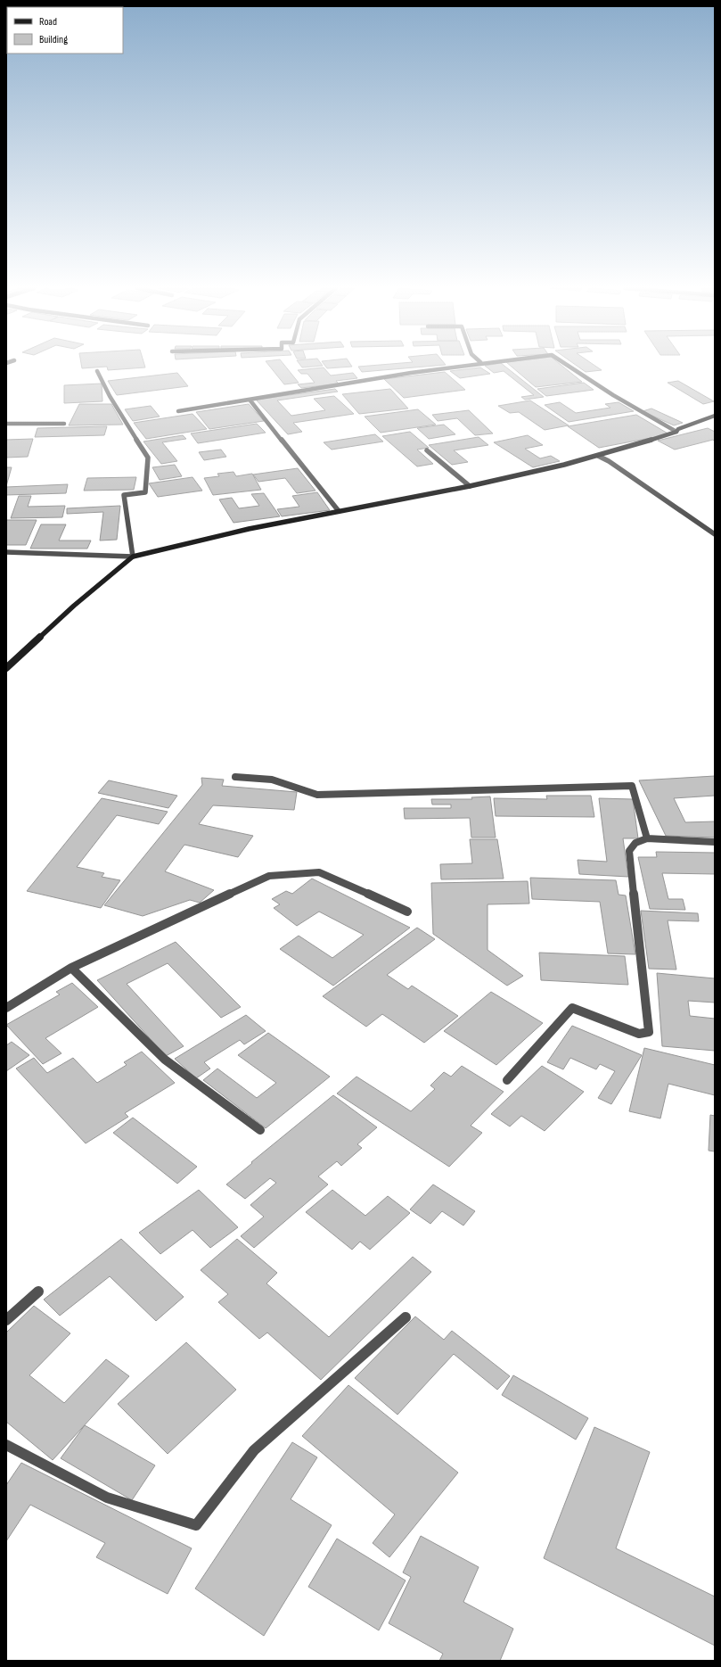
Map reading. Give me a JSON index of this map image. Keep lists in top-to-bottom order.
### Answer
{
  "legend": ["Road", "Building"]
}
